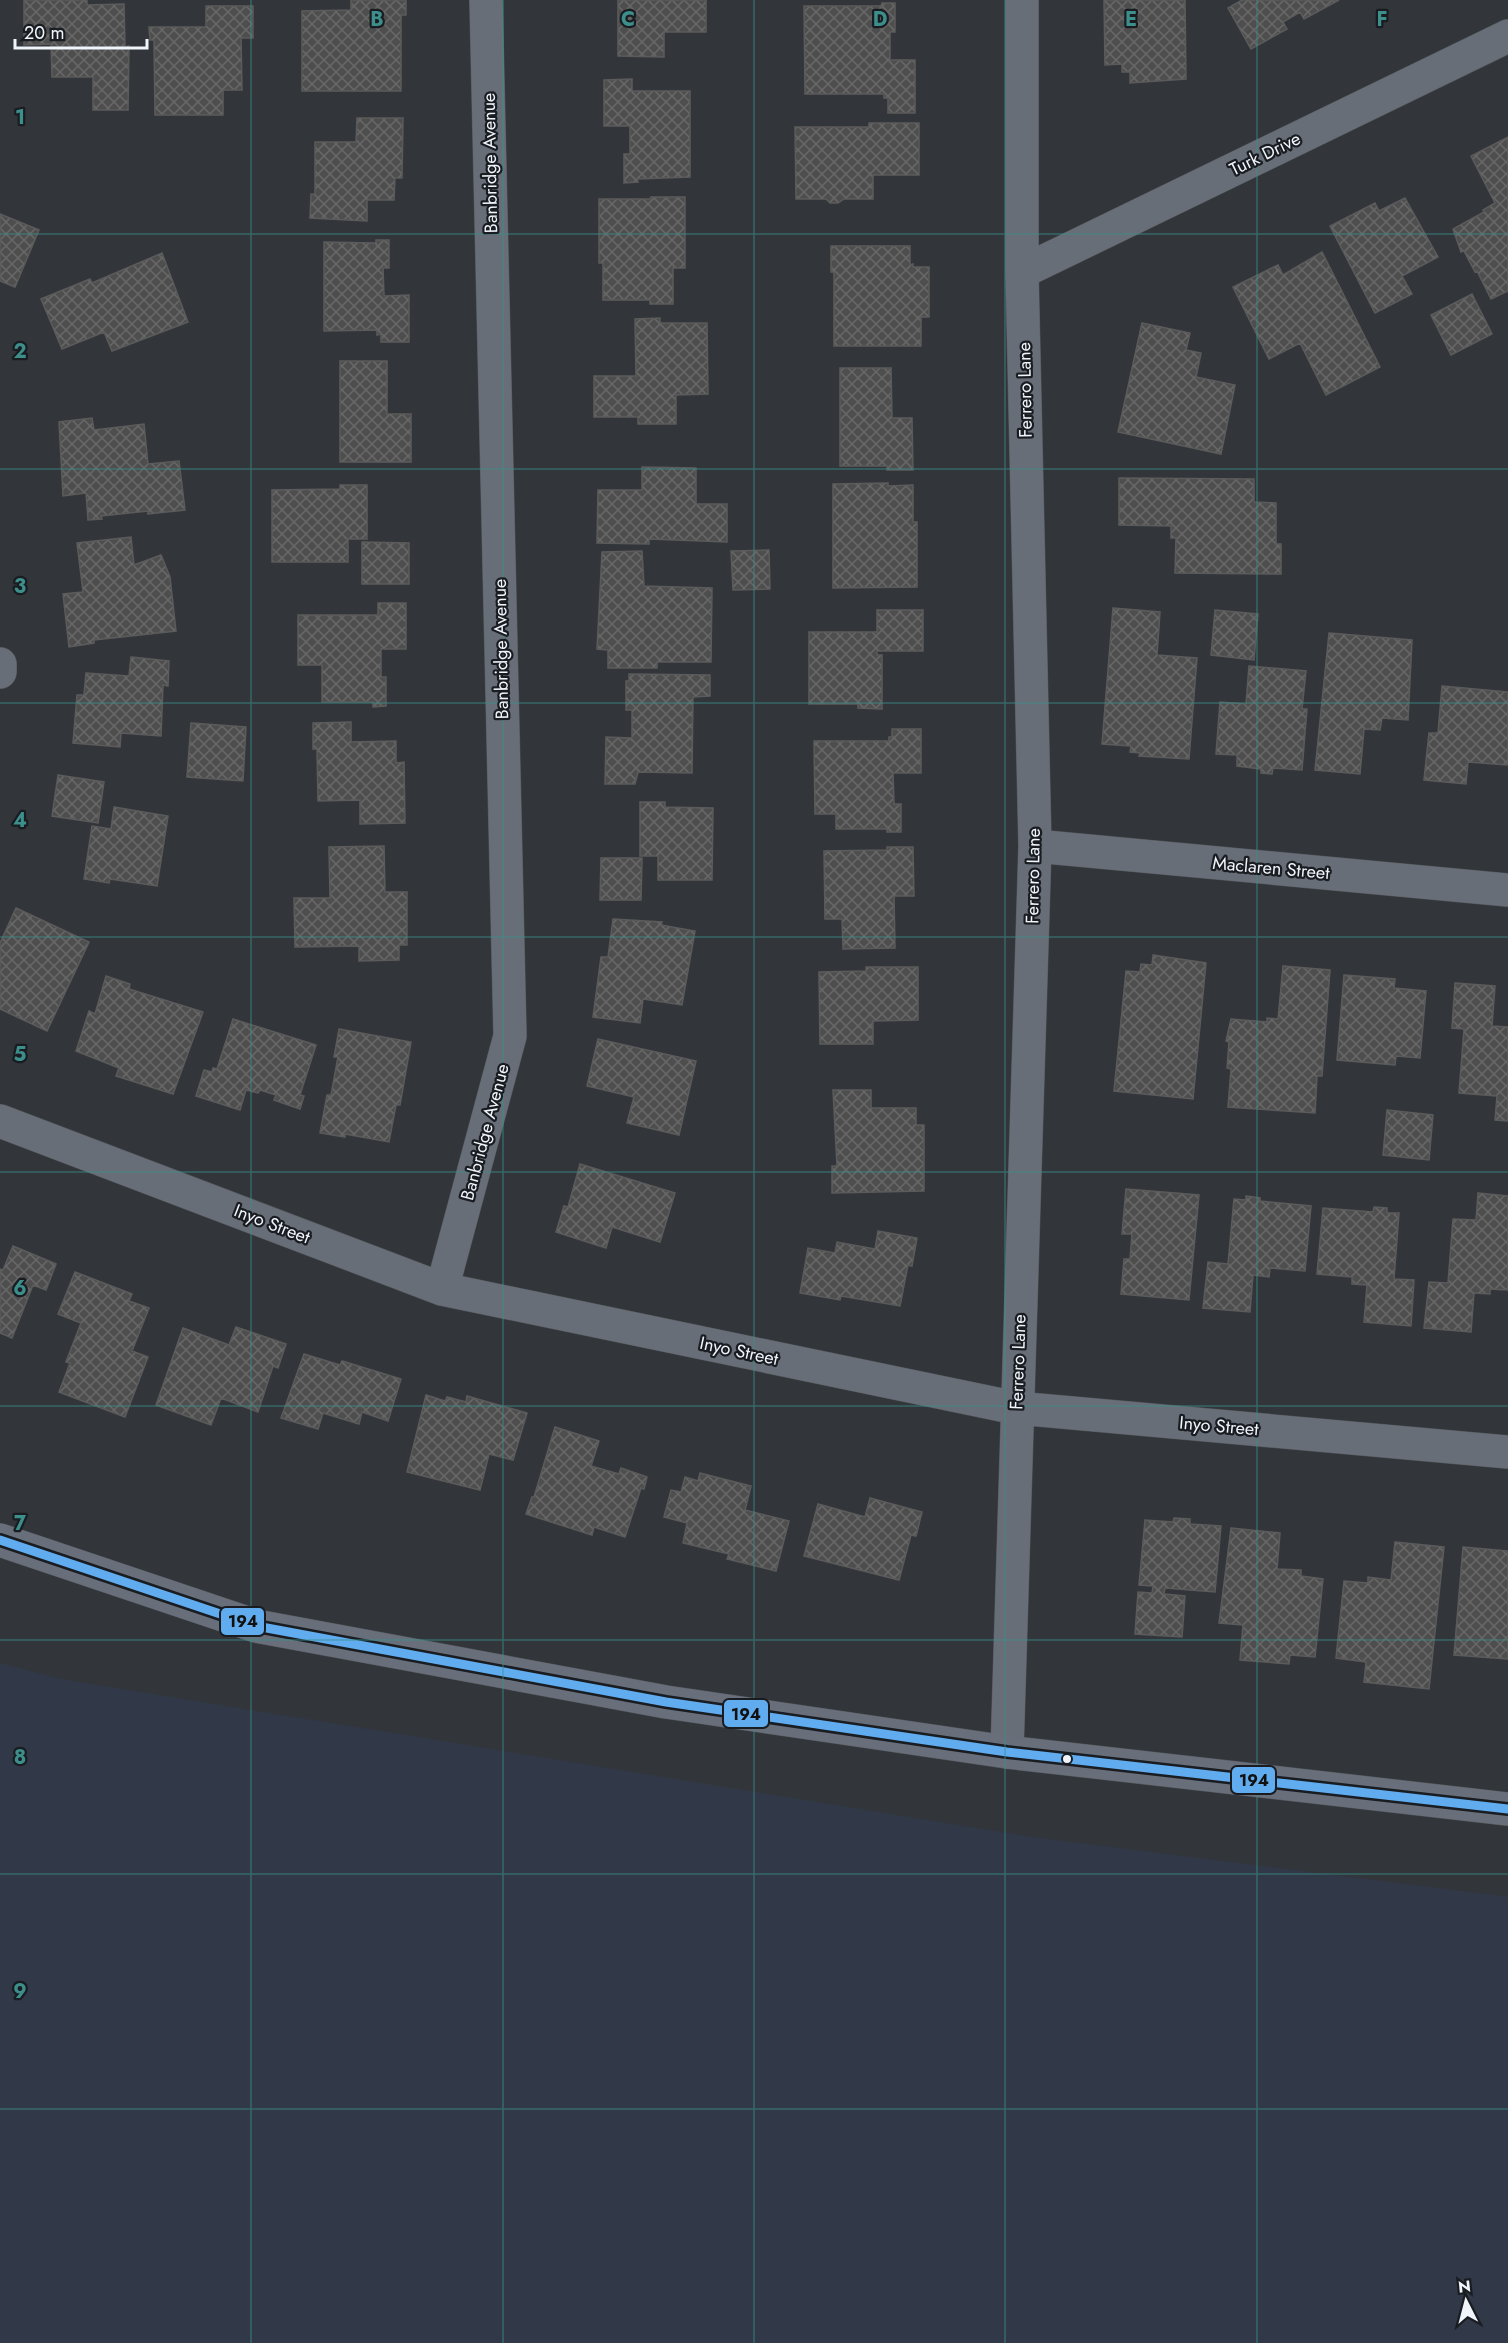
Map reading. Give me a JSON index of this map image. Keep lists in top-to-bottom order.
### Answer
{
  "streets": {
    "street": [
      "Turk Drive",
      "Banbridge Avenue",
      "Ferrero Lane",
      "Maclaren Street",
      "Inyo Street"
    ]
  },
  "crossings": [
    ["Turk Drive", "Ferrero Lane"],
    ["Banbridge Avenue", "Inyo Street"],
    ["Ferrero Lane", "Maclaren Street"],
    ["Ferrero Lane", "Inyo Street"]
  ],
  "lines": ["transit line 194"],
  "scale_bar": "20 m",
  "north": "top",
  "grid": {
    "columns": [
      "B",
      "C",
      "D",
      "E",
      "F"
    ],
    "rows": [
      "1",
      "2",
      "3",
      "4",
      "5",
      "6",
      "7",
      "8",
      "9"
    ]
  }
}
